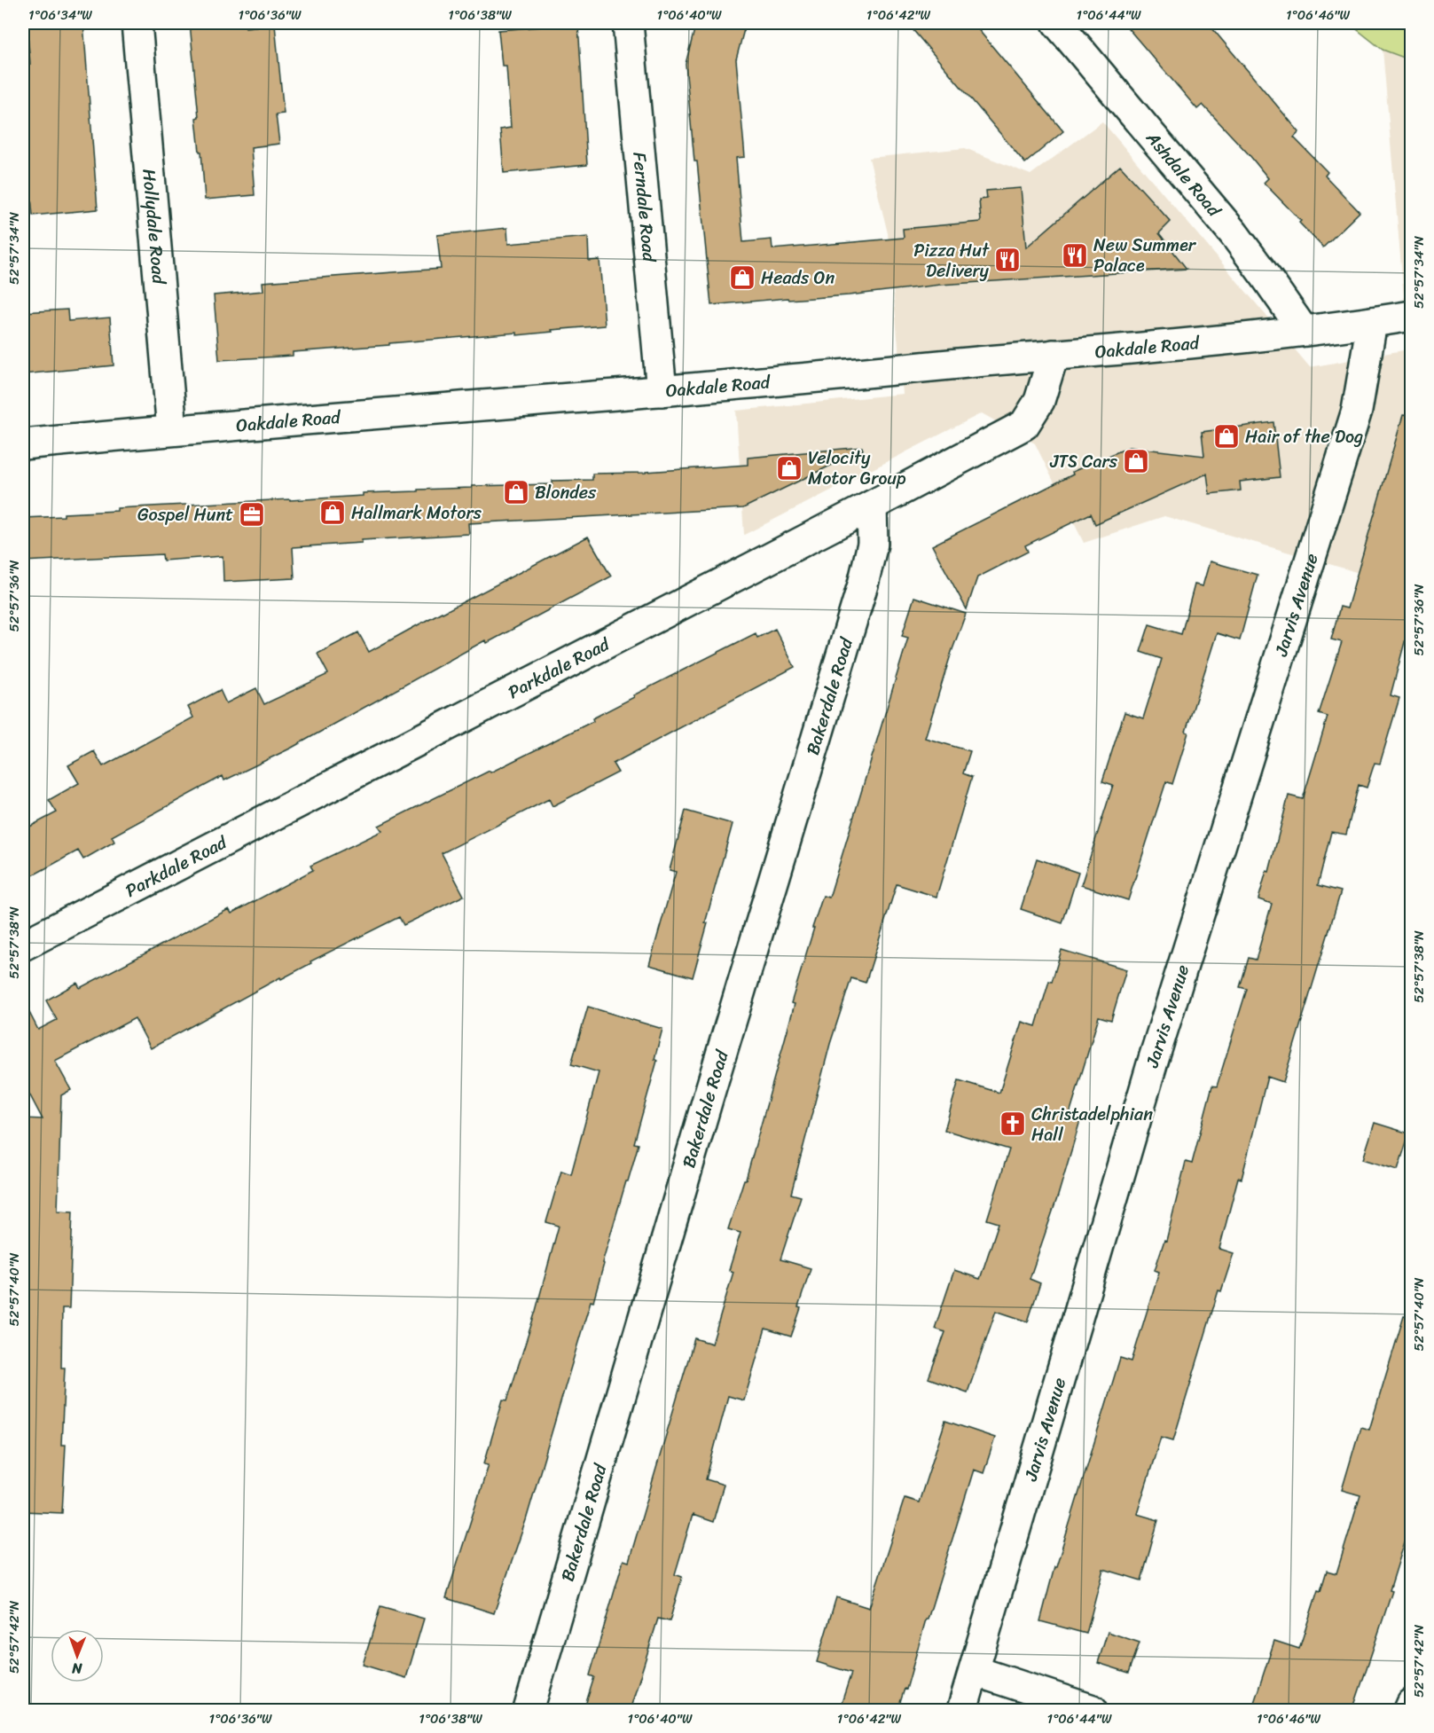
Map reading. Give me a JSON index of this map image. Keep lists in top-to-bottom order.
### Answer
{
  "streets": {
    "street": [
      "Ashdale Road",
      "Ferndale Road",
      "Hollydale Road",
      "Oakdale Road",
      "Jarvis Avenue",
      "Parkdale Road",
      "Bakerdale Road"
    ]
  },
  "crossings": [
    ["Ashdale Road", "Oakdale Road"],
    ["Ferndale Road", "Oakdale Road"],
    ["Hollydale Road", "Oakdale Road"],
    ["Oakdale Road", "Jarvis Avenue"],
    ["Oakdale Road", "Parkdale Road"],
    ["Parkdale Road", "Bakerdale Road"]
  ],
  "places": {
    "restaurant": ["New Summer Palace", "Pizza Hut Delivery"],
    "shop": [
      "Heads On",
      "Hair of the Dog",
      "JTS Cars",
      "Velocity Motor Group",
      "Blondes",
      "Hallmark Motors"
    ],
    "office": ["Gospel Hunt"],
    "church": ["Christadelphian Hall"]
  },
  "north": "bottom",
  "coordinates": [
    "1°06'34\"W",
    "1°06'36\"W",
    "1°06'38\"W",
    "1°06'40\"W",
    "1°06'42\"W",
    "1°06'44\"W",
    "1°06'46\"W",
    "52°57'34\"N",
    "52°57'36\"N",
    "52°57'38\"N",
    "52°57'40\"N",
    "52°57'42\"N"
  ]
}
